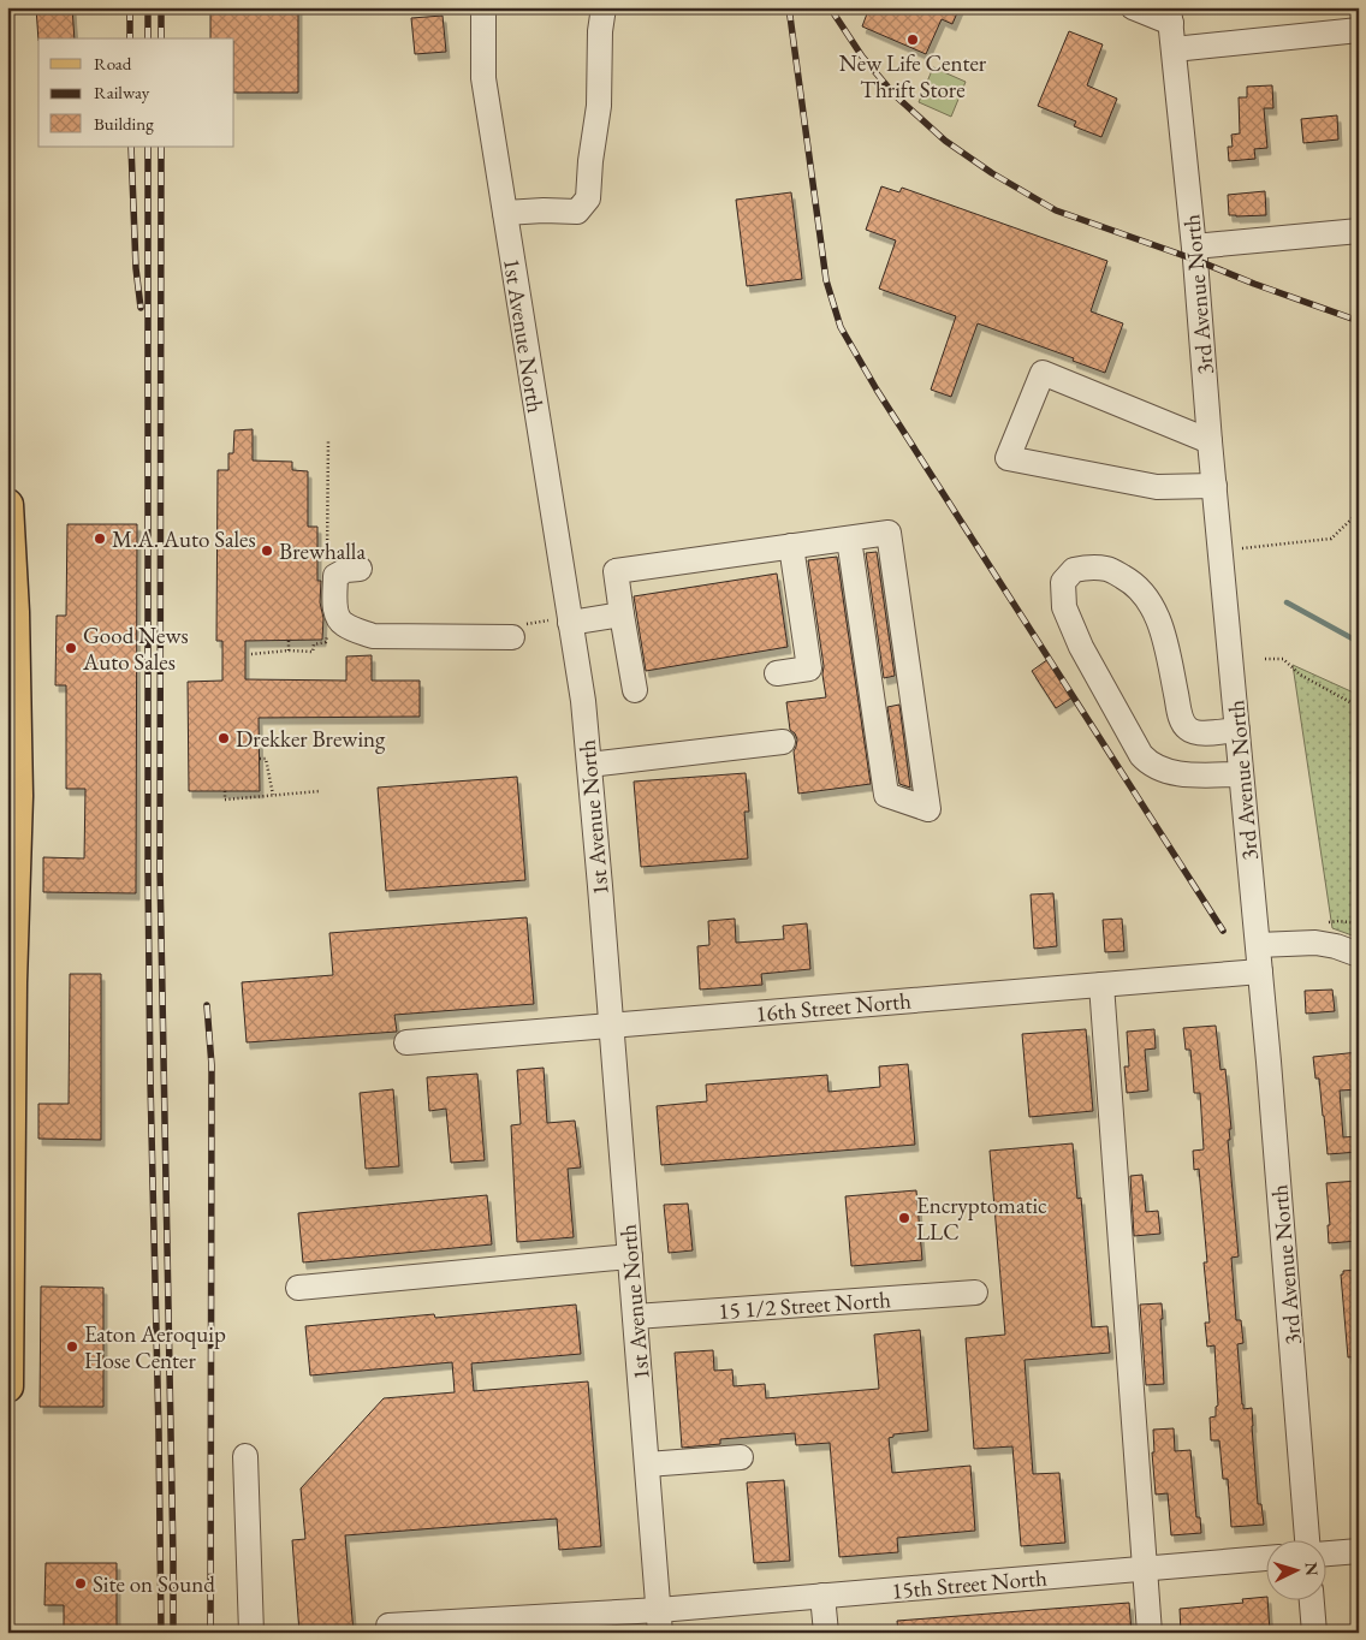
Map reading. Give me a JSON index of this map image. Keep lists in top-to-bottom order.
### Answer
{
  "streets": {
    "street": [
      "3rd Avenue North",
      "1st Avenue North",
      "16th Street North",
      "15 1/2 Street North",
      "15th Street North"
    ]
  },
  "crossings": [
    ["3rd Avenue North", "16th Street North"],
    ["1st Avenue North", "16th Street North"],
    ["1st Avenue North", "15 1/2 Street North"],
    ["1st Avenue North", "15th Street North"]
  ],
  "places": [
    "New Life Center Thrift Store",
    "M.A. Auto Sales",
    "Brewhalla",
    "Good News Auto Sales",
    "Drekker Brewing",
    "Encryptomatic LLC",
    "Eaton Aeroquip Hose Center",
    "Site on Sound"
  ],
  "legend": ["Road", "Railway", "Building"],
  "north": "right"
}
